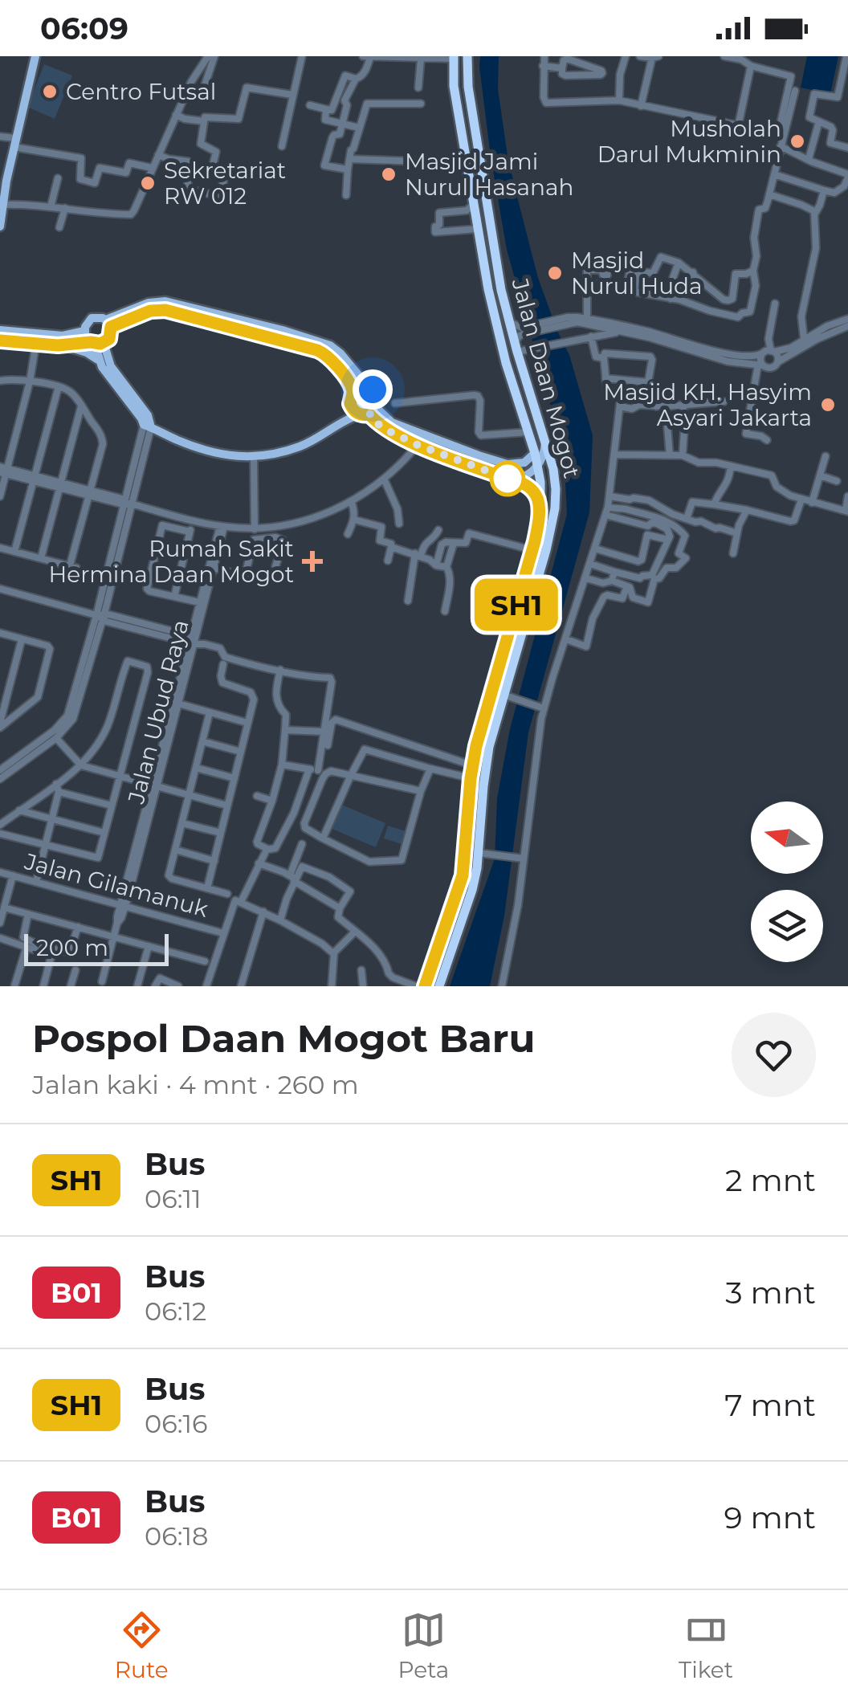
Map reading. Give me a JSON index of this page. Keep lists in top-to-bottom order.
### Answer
{
  "streets": {
    "highway": ["Jalan Daan Mogot"],
    "street": ["Jalan Ubud Raya", "Jalan Gilamanuk"]
  },
  "crossings": [
    ["Jalan Ubud Raya", "Jalan Gilamanuk"]
  ],
  "places": {
    "other": [
      "Centro Futsal",
      "Musholah Darul Mukminin",
      "Masjid Jami Nurul Hasanah",
      "Sekretariat RW 012",
      "Masjid Nurul Huda",
      "Masjid KH. Hasyim Asyari Jakarta"
    ],
    "health": ["Rumah Sakit Hermina Daan Mogot"]
  },
  "lines": ["bus line SH1"],
  "scale_bar": "200 m",
  "north": "left",
  "page": {
    "status": "06:09",
    "on_map": "SH1",
    "scale": "200 m",
    "heading": ["Pospol Daan Mogot Baru", "Jalan kaki · 4 mnt · 260 m"],
    "list": [
      {
        "mark": "SH1",
        "name": "Bus",
        "note": "06:11",
        "value": "2 mnt"
      },
      {
        "mark": "B01",
        "name": "Bus",
        "note": "06:12",
        "value": "3 mnt"
      },
      {
        "mark": "SH1",
        "name": "Bus",
        "note": "06:16",
        "value": "7 mnt"
      },
      {
        "mark": "B01",
        "name": "Bus",
        "note": "06:18",
        "value": "9 mnt"
      }
    ],
    "tabs": ["Rute", "Peta", "Tiket"]
  }
}
